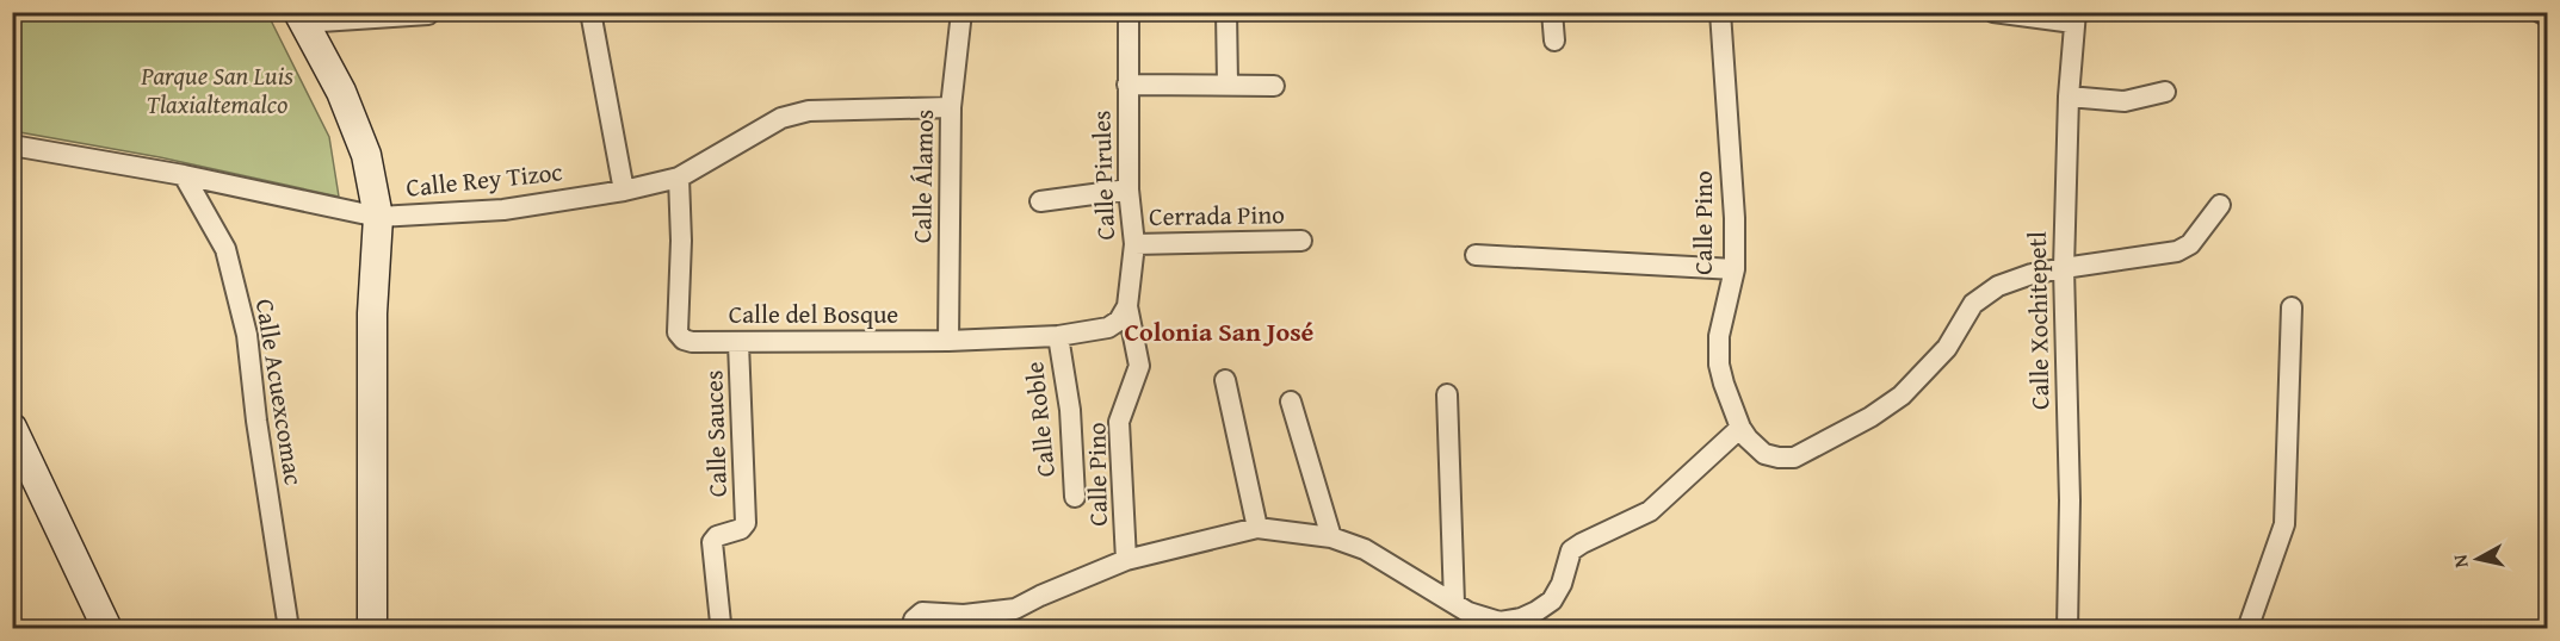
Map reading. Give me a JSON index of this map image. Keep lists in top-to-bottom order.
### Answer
{
  "streets": {
    "street": [
      "Calle Pirules",
      "Calle Álamos",
      "Calle Rey Tizoc",
      "Cerrada Pino",
      "Calle Pino",
      "Calle del Bosque",
      "Calle Xochitepetl",
      "Calle Acuexcomac",
      "Calle Roble",
      "Calle Sauces"
    ]
  },
  "crossings": [
    ["Calle Pirules", "Cerrada Pino"],
    ["Calle Pirules", "Calle Pino"],
    ["Calle Pirules", "Calle del Bosque"],
    ["Calle Álamos", "Calle Rey Tizoc"],
    ["Calle Álamos", "Calle del Bosque"],
    ["Calle Rey Tizoc", "Calle del Bosque"],
    ["Calle Rey Tizoc", "Calle Acuexcomac"],
    ["Calle Pino", "Calle del Bosque"],
    ["Calle Pino", "Calle Xochitepetl"],
    ["Calle del Bosque", "Calle Roble"],
    ["Calle del Bosque", "Calle Sauces"]
  ],
  "districts": ["Colonia San José"],
  "parks": ["Parque San Luis Tlaxialtemalco"],
  "north": "left"
}
